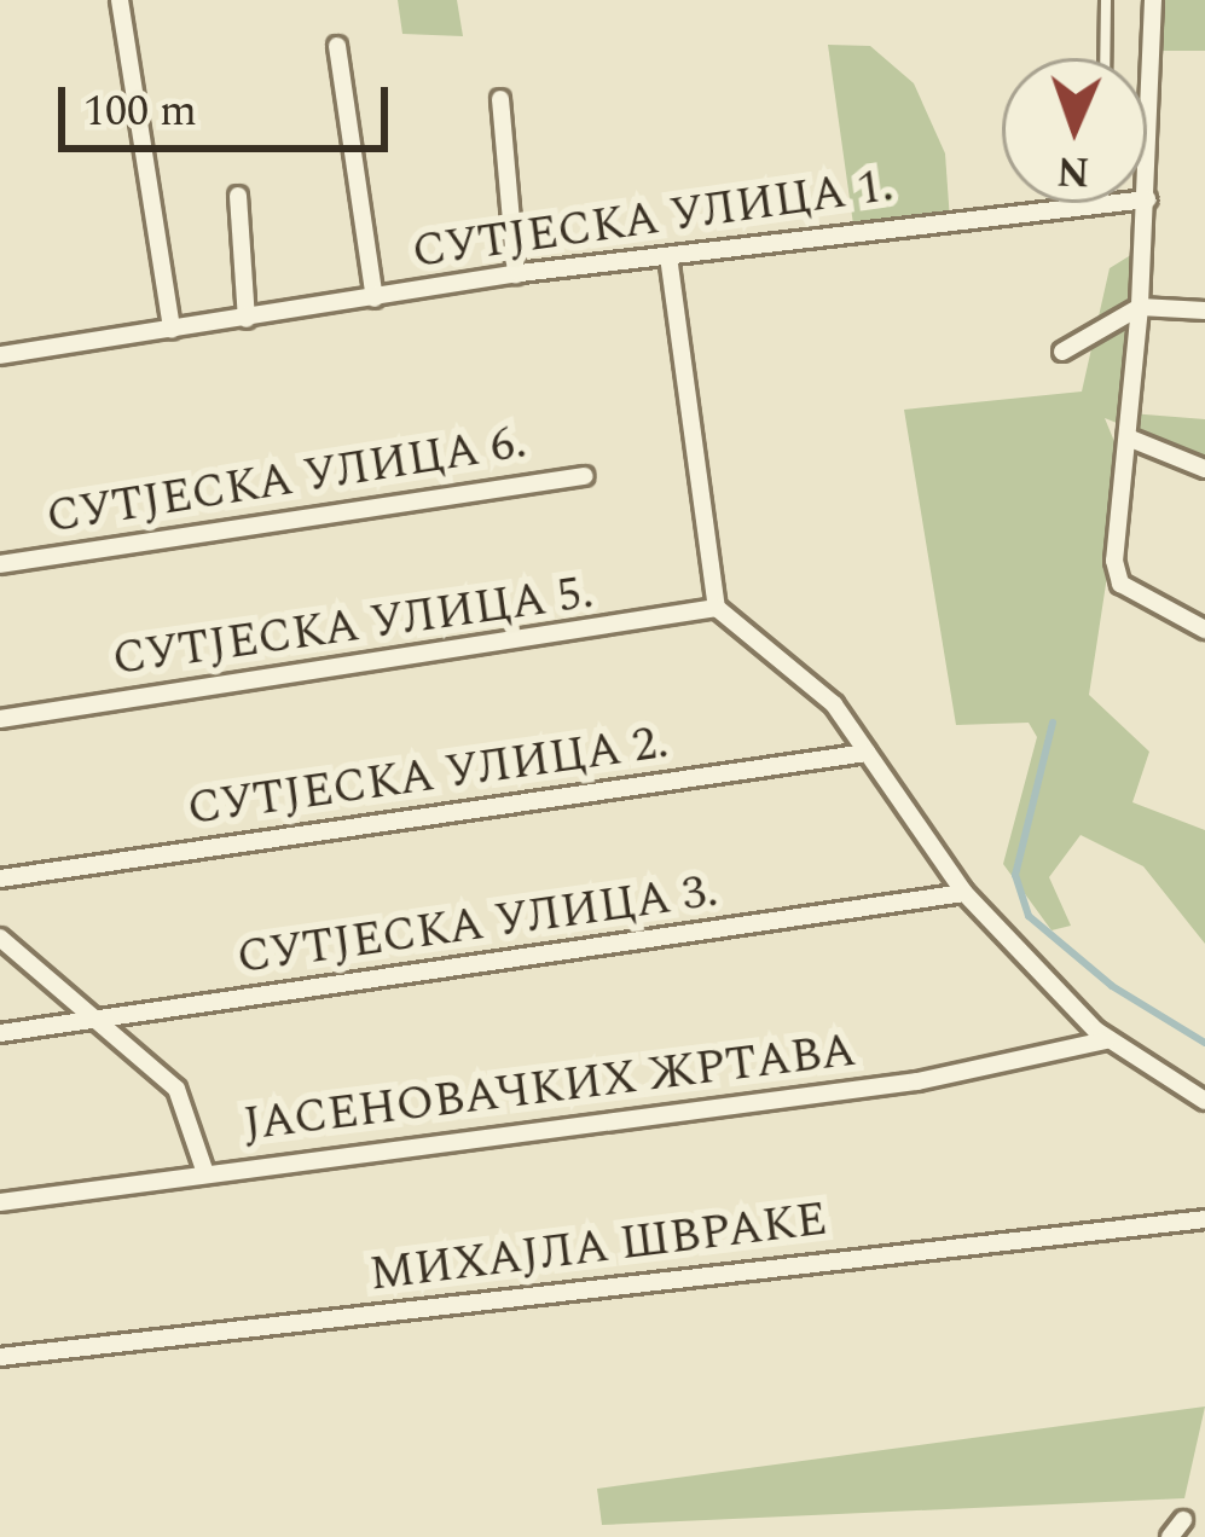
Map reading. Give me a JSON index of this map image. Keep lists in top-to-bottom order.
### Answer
{
  "streets": {
    "street": [
      "СУТЈЕСКА УЛИЦА 1.",
      "СУТЈЕСКА УЛИЦА 6.",
      "СУТЈЕСКА УЛИЦА 5.",
      "СУТЈЕСКА УЛИЦА 2.",
      "СУТЈЕСКА УЛИЦА 3.",
      "ЈАСЕНОВАЧКИХ ЖРТАВА",
      "МИХАЈЛА ШВРАКЕ"
    ]
  },
  "scale_bar": "100 m",
  "north": "bottom"
}
